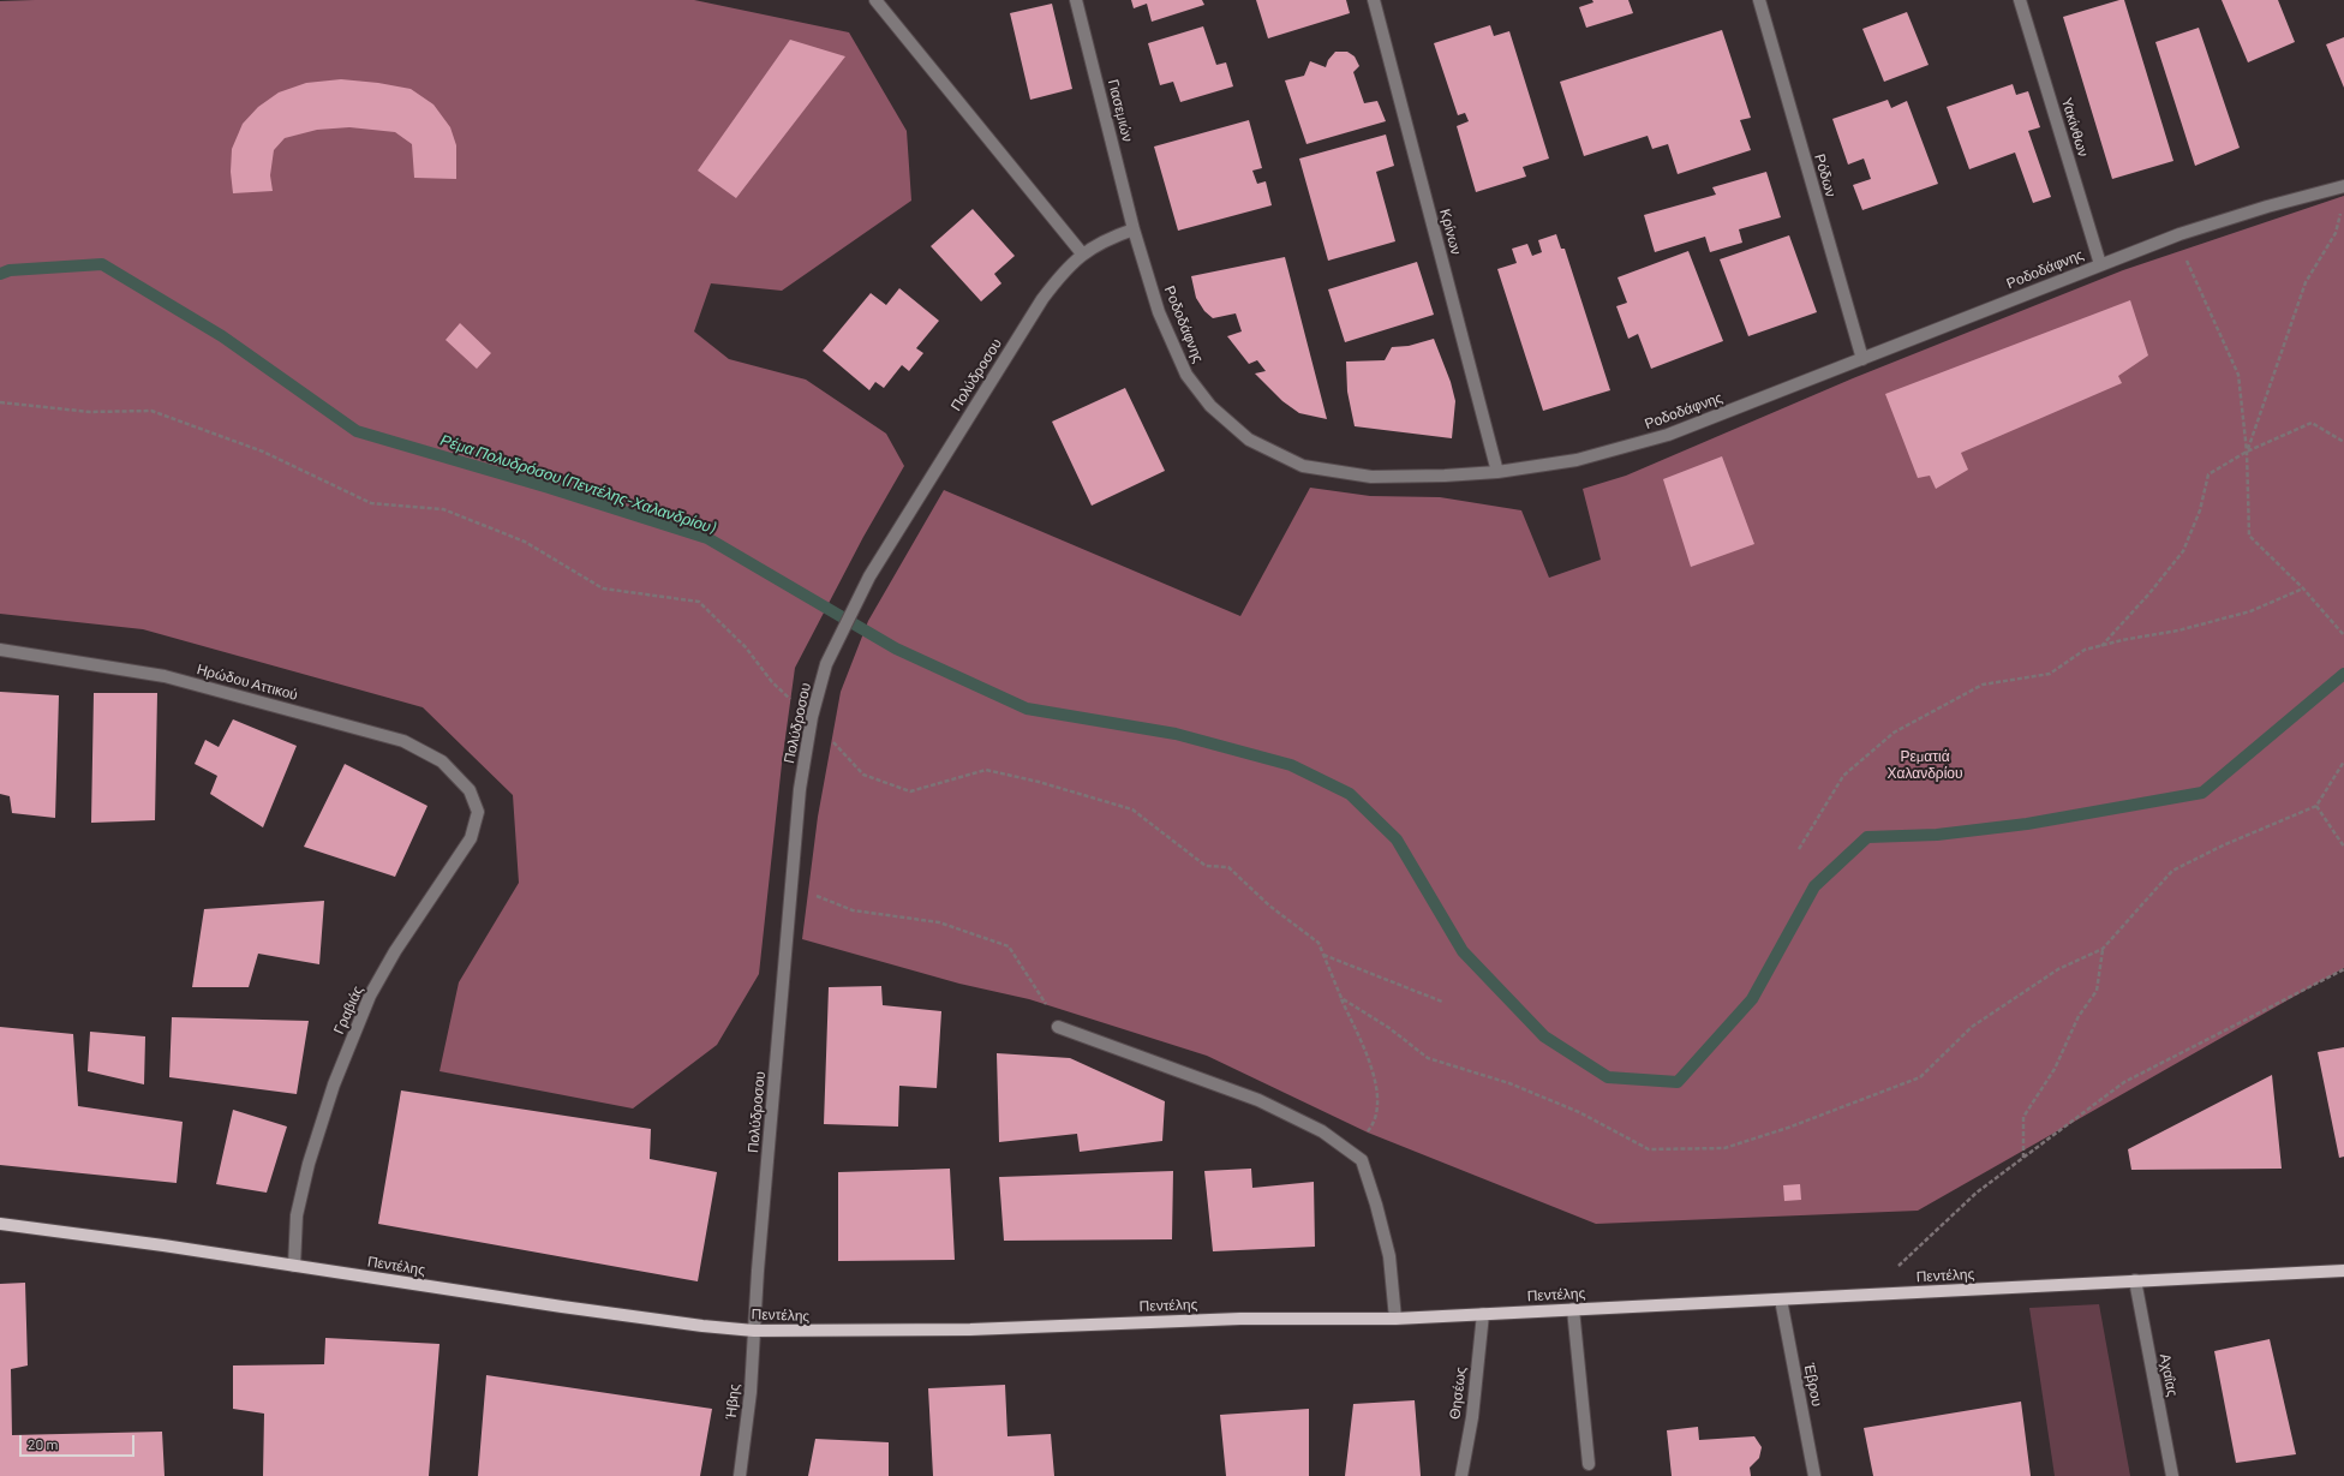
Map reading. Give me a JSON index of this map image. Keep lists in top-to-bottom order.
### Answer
{
  "streets": {
    "main road": ["Πεντέλης"],
    "street": [
      "Γιασεμιών",
      "Υακίνθων",
      "Ρόδων",
      "Κρίνων",
      "Ροδοδάφνης",
      "Πολύδροσου",
      "Ηρώδου Αττικού",
      "Γραβιάς",
      "Αχαΐας",
      "Έβρου",
      "Θησέως",
      "Ήβης"
    ]
  },
  "crossings": [
    ["Γιασεμιών", "Ροδοδάφνης"],
    ["Γιασεμιών", "Πολύδροσου"],
    ["Υακίνθων", "Ροδοδάφνης"],
    ["Ρόδων", "Ροδοδάφνης"],
    ["Κρίνων", "Ροδοδάφνης"],
    ["Ροδοδάφνης", "Πολύδροσου"],
    ["Πολύδροσου", "Πεντέλης"],
    ["Πολύδροσου", "Ήβης"],
    ["Ηρώδου Αττικού", "Γραβιάς"],
    ["Γραβιάς", "Πεντέλης"],
    ["Πεντέλης", "Αχαΐας"],
    ["Πεντέλης", "Έβρου"],
    ["Πεντέλης", "Θησέως"],
    ["Πεντέλης", "Ήβης"]
  ],
  "water": ["Ρέμα Πολυδρόσου (Πεντέλης-Χαλανδρίου)"],
  "parks": ["Ρεματιά Χαλανδρίου"],
  "scale_bar": "20 m"
}
